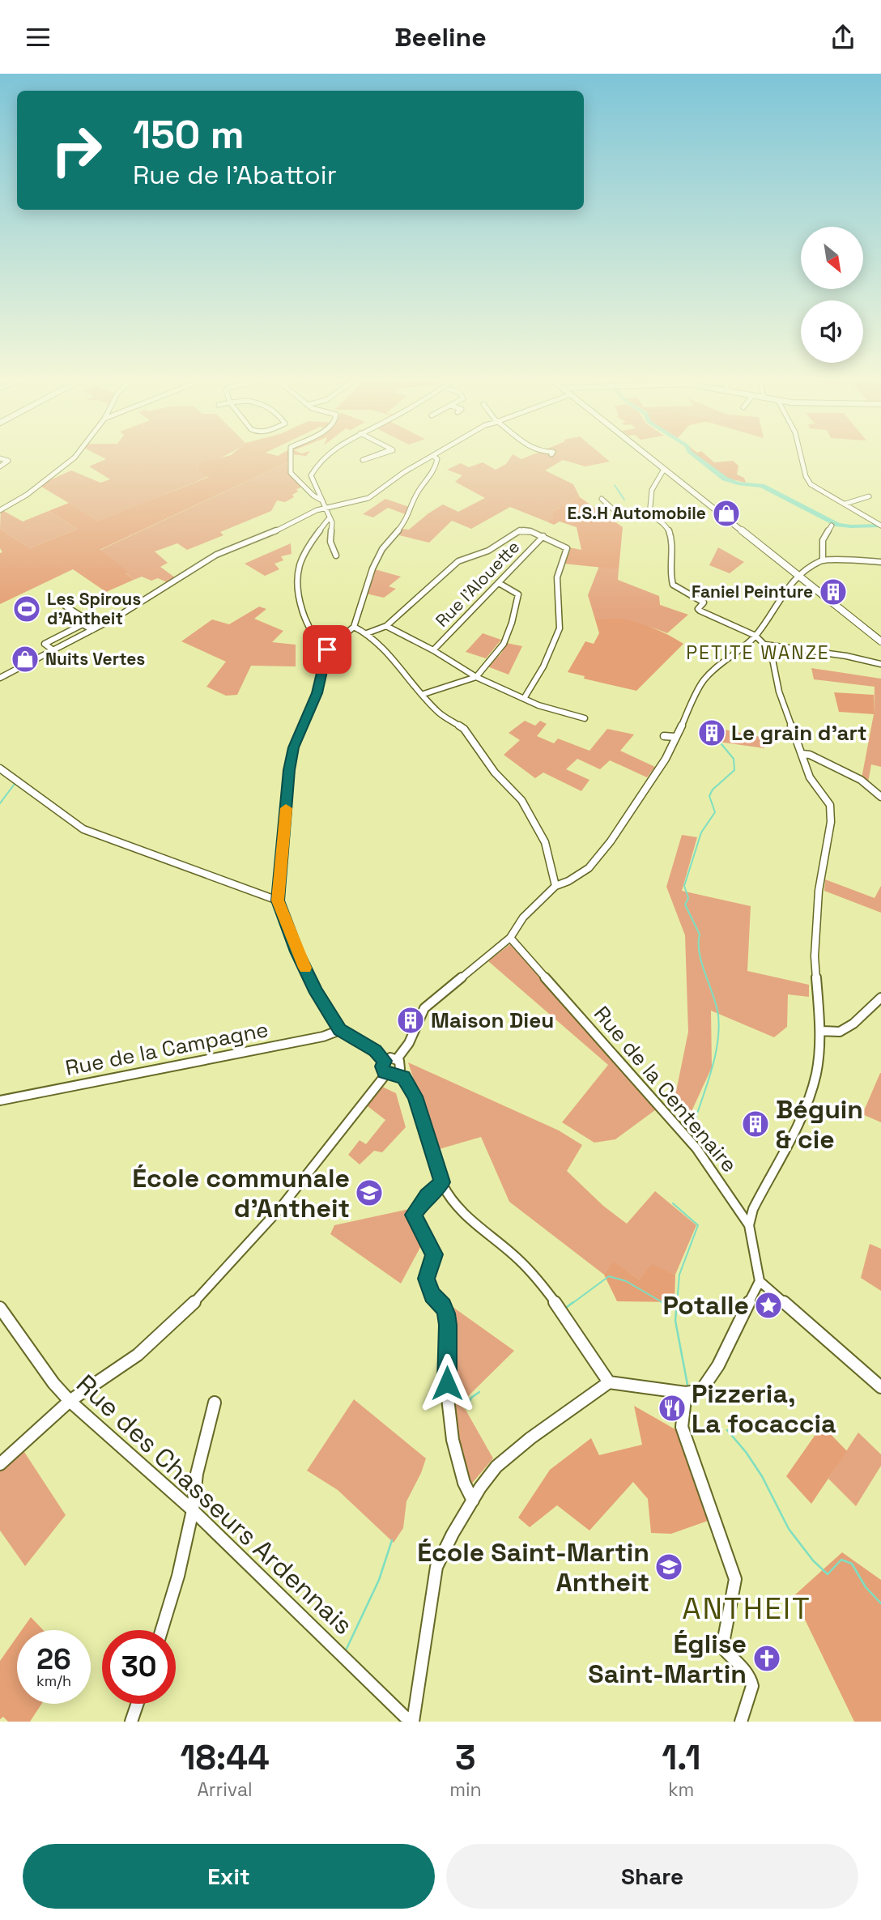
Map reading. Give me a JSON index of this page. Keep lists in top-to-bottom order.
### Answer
{
  "streets": {
    "street": [
      "Rue l'Alouette",
      "Rue de la Campagne",
      "Rue de la Centenaire",
      "Rue des Chasseurs Ardennais"
    ]
  },
  "districts": ["PETITE WANZE", "ANTHEIT"],
  "places": {
    "shop": ["E.S.H Automobile", "Nuits Vertes"],
    "building": [
      "Faniel Peinture",
      "Le grain d'art",
      "Maison Dieu",
      "Béguin & cie"
    ],
    "sports": ["Les Spirous d'Antheit"],
    "school or university": ["École communale d'Antheit", "École Saint-Martin Antheit"],
    "place": ["Potalle"],
    "restaurant": ["Pizzeria, La focaccia"],
    "church": ["Église Saint-Martin"]
  },
  "north": "bottom right",
  "page": {
    "header": "Beeline",
    "turn": ["150 m", "Rue de l'Abattoir"],
    "speed": "26 km/h",
    "limit": "30",
    "eta": [
      "18:44",
      "Arrival",
      "3",
      "min",
      "1.1",
      "km"
    ],
    "buttons": ["Exit", "Share"]
  }
}
